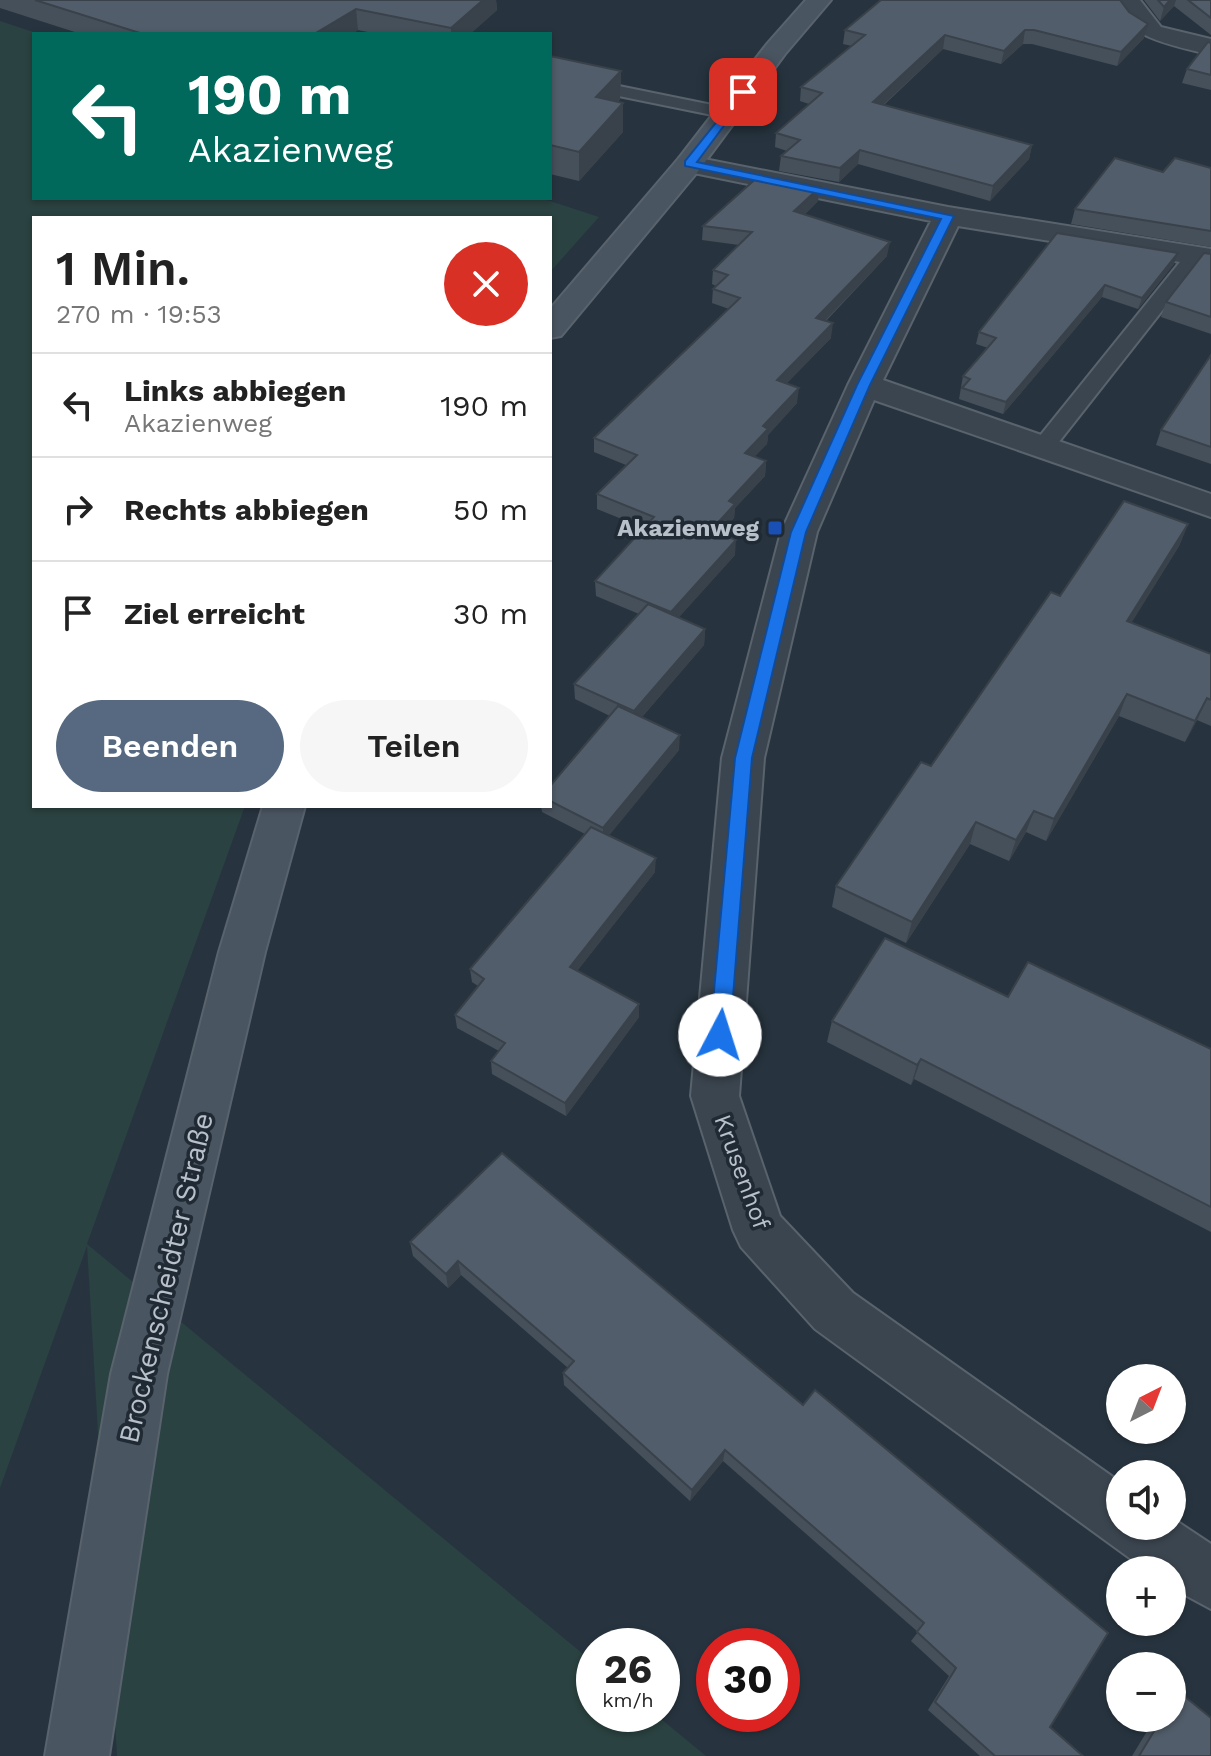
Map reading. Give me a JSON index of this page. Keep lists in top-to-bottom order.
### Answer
{
  "streets": {
    "street": ["Krusenhof", "Brockenscheidter Straße"]
  },
  "places": {
    "transit": ["Akazienweg"]
  },
  "north": "top right",
  "page": {
    "turn": ["190 m", "Akazienweg"],
    "heading": ["1 Min.", "270 m · 19:53"],
    "list": [
      {
        "name": "Links abbiegen",
        "note": "Akazienweg",
        "value": "190 m"
      },
      {
        "name": "Rechts abbiegen",
        "value": "50 m"
      },
      {
        "name": "Ziel erreicht",
        "value": "30 m"
      }
    ],
    "buttons": ["Beenden", "Teilen"],
    "map_buttons": ["+", "−"],
    "speed": "26 km/h",
    "limit": "30"
  }
}
